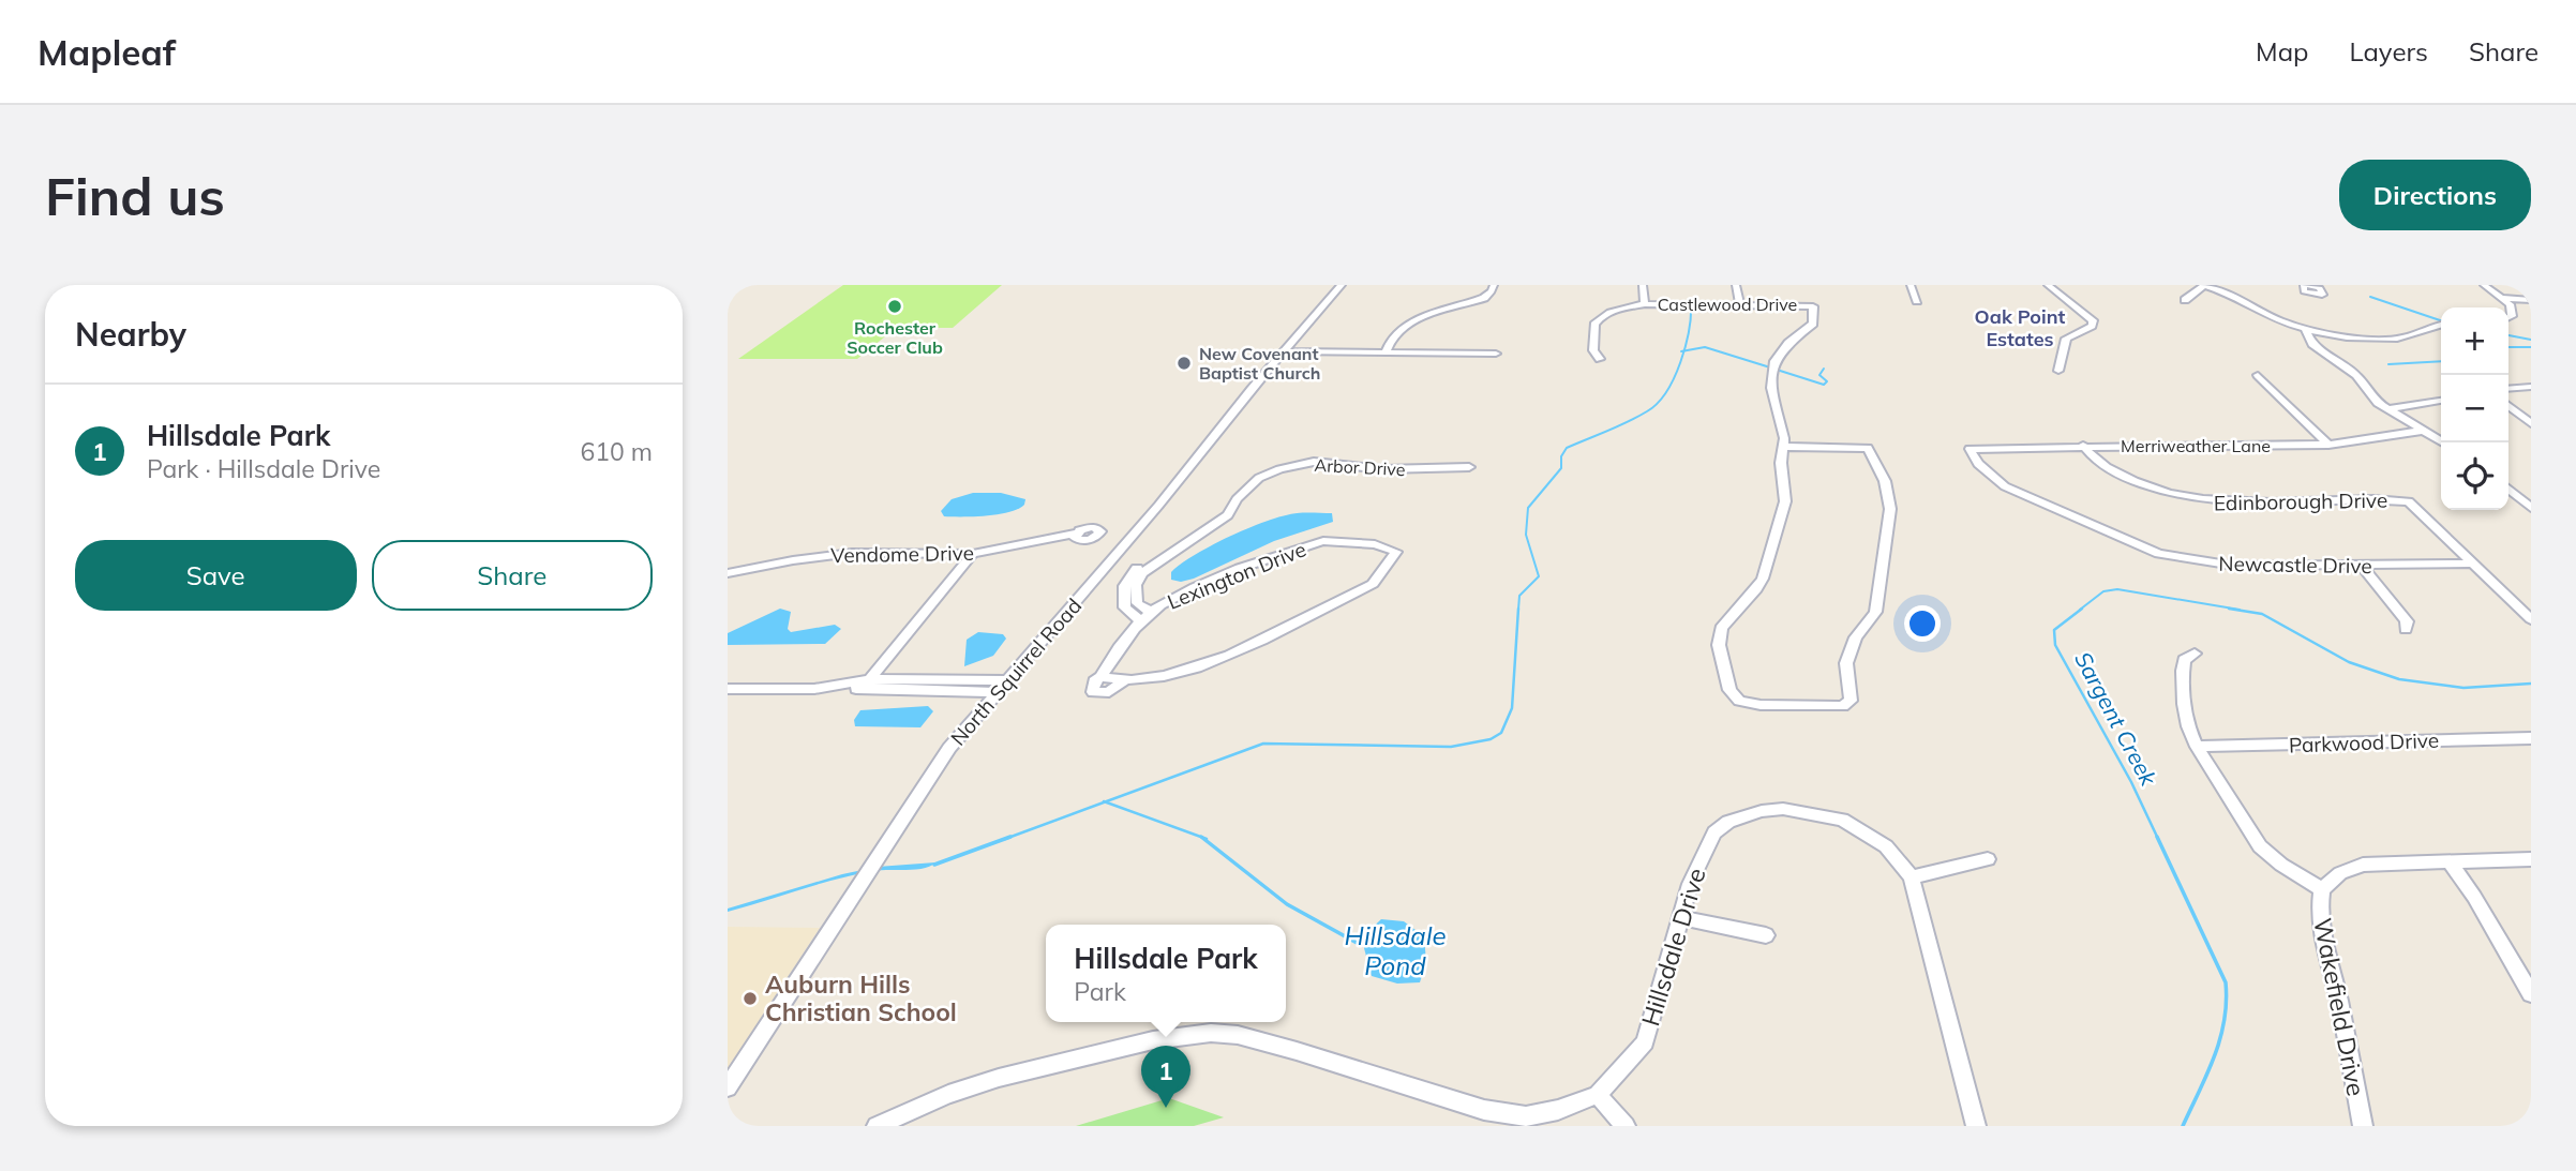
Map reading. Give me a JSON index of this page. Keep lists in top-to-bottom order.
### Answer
{
  "streets": {
    "street": [
      "Castlewood Drive",
      "Merriweather Lane",
      "Arbor Drive",
      "Edinborough Drive",
      "Vendome Drive",
      "Newcastle Drive",
      "Lexington Drive",
      "North Squirrel Road",
      "Parkwood Drive",
      "Hillsdale Drive",
      "Wakefield Drive"
    ]
  },
  "crossings": [
    ["Merriweather Lane", "Edinborough Drive"],
    ["Merriweather Lane", "Newcastle Drive"],
    ["Edinborough Drive", "Newcastle Drive"]
  ],
  "districts": ["Oak Point Estates"],
  "water": ["Sargent Creek", "Hillsdale Pond"],
  "places": ["Rochester Soccer Club", "New Covenant Baptist Church", "Auburn Hills Christian School"],
  "page": {
    "header": "Mapleaf",
    "nav": ["Map", "Layers", "Share"],
    "buttons": [
      "Directions",
      ["Save", "Share"]
    ],
    "title": "Find us",
    "heading": "Nearby",
    "map_buttons": ["+", "−"],
    "list": [
      {
        "mark": "1",
        "name": "Hillsdale Park",
        "note": "Park · Hillsdale Drive",
        "value": "610 m"
      }
    ],
    "popup": ["Hillsdale Park", "Park"],
    "pins": "1"
  }
}
